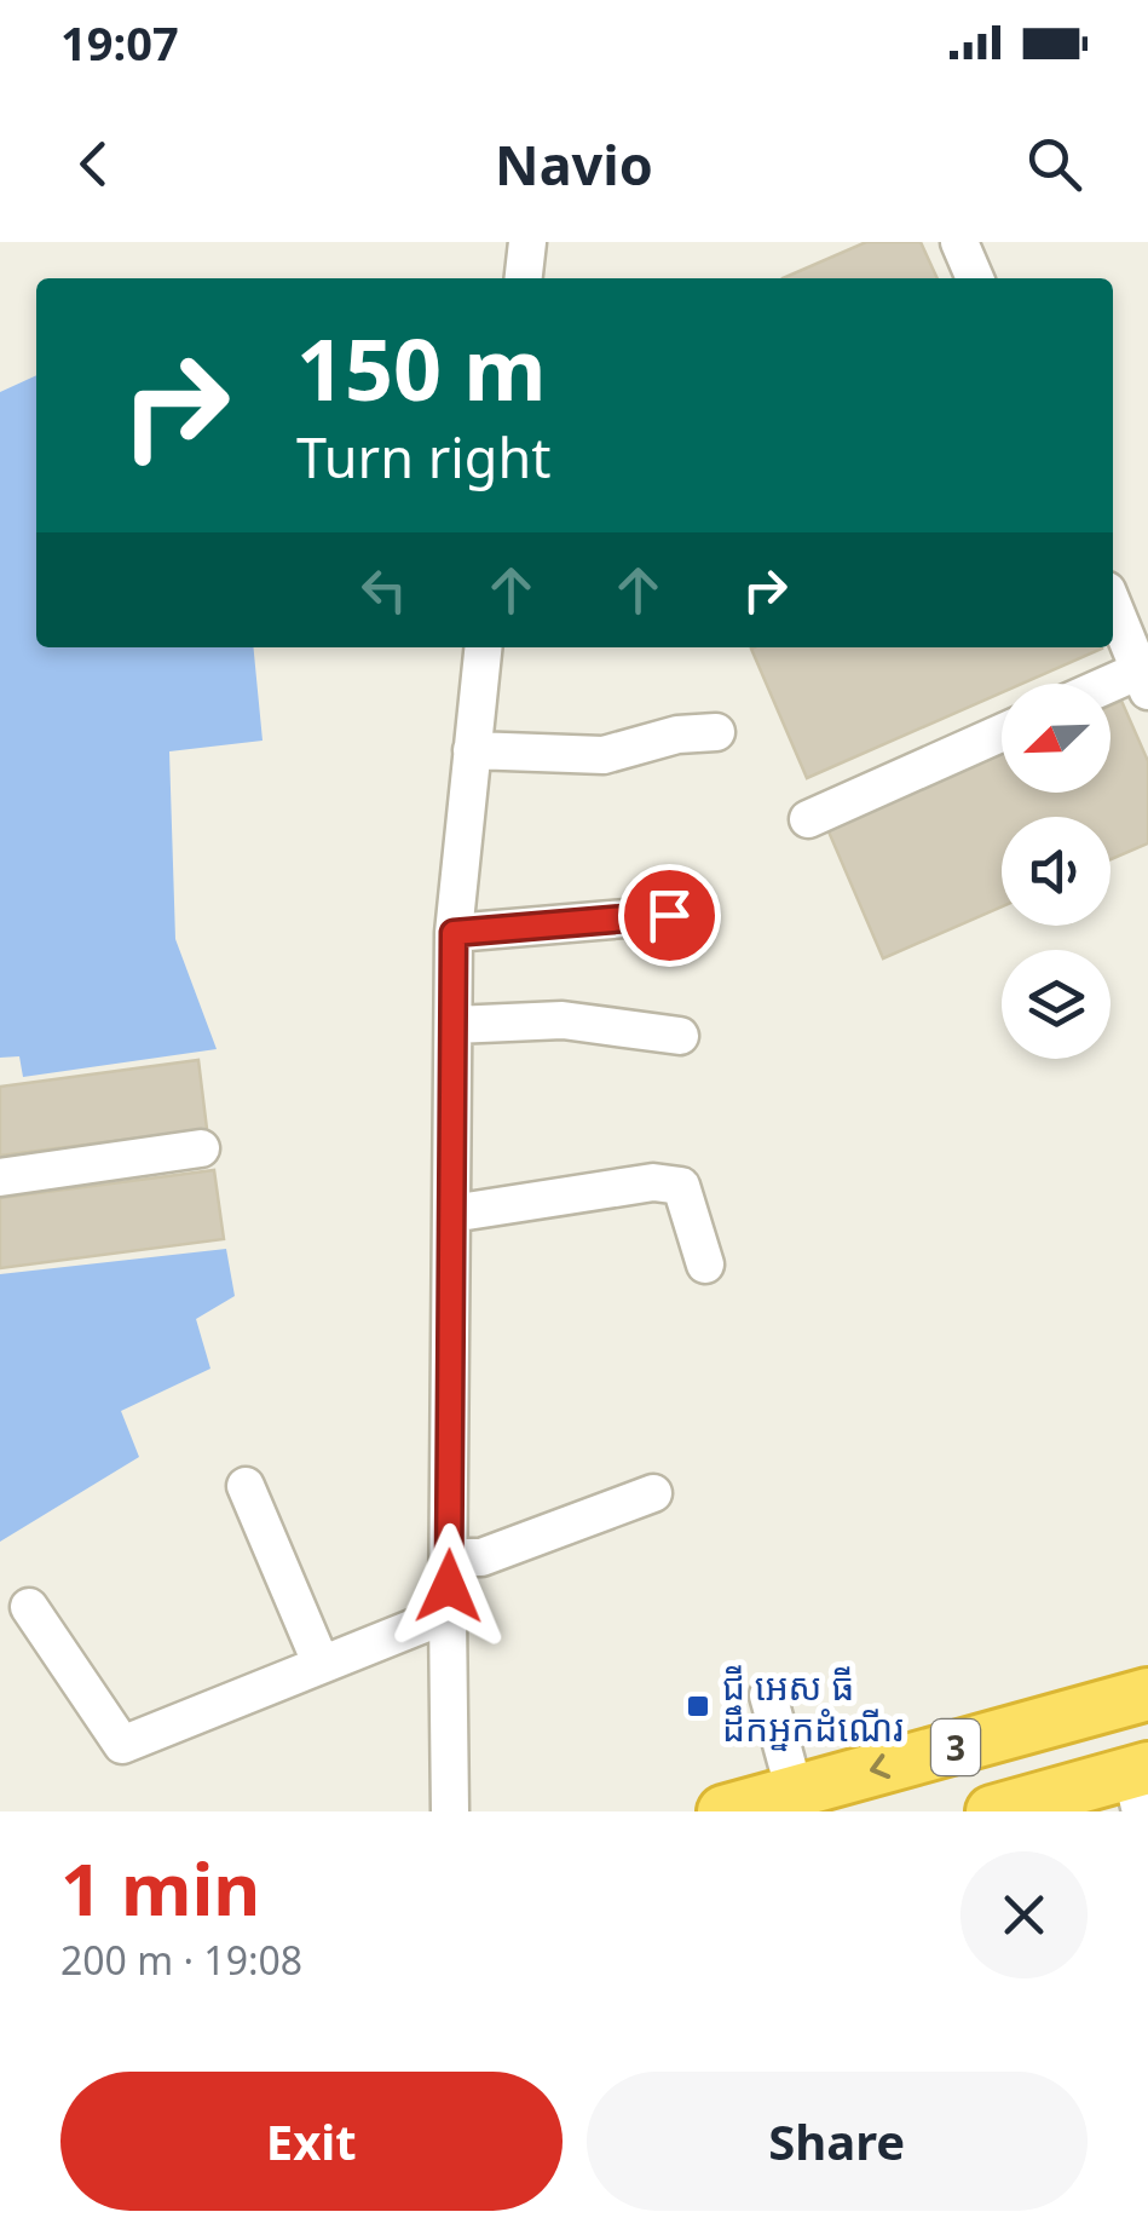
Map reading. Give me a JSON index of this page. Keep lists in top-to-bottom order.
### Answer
{
  "streets": {
    "highway": ["3"]
  },
  "places": {
    "transit": ["ជី អេស ធី ដឹកអ្នកដំណើរ"]
  },
  "north": "bottom left",
  "page": {
    "status": "19:07",
    "header": "Navio",
    "turn": ["150 m", "Turn right"],
    "heading": ["1 min", "200 m · 19:08"],
    "buttons": ["Exit", "Share"]
  }
}
